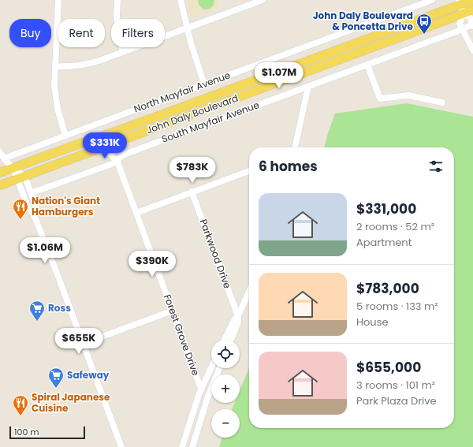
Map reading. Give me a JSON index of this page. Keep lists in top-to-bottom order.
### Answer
{
  "streets": {
    "main road": ["John Daly Boulevard"],
    "street": [
      "North Mayfair Avenue",
      "South Mayfair Avenue",
      "Parkwood Drive",
      "Forest Grove Drive"
    ]
  },
  "crossings": [
    ["South Mayfair Avenue", "Forest Grove Drive"]
  ],
  "places": {
    "bus stop": ["John Daly Boulevard & Poncetta Drive"],
    "restaurant": ["Nation's Giant Hamburgers", "Spiral Japanese Cuisine"],
    "supermarket": ["Ross", "Safeway"]
  },
  "scale_bar": "100 m",
  "page": {
    "chip": ["Buy", "Rent", "Filters"],
    "price": [
      "$1.07M",
      "$331K",
      "$783K",
      "$1.06M",
      "$390K",
      "$655K"
    ],
    "heading": "6 homes",
    "list": [
      {
        "name": "$331,000",
        "note": "2 rooms · 52 m² · Apartment"
      },
      {
        "name": "$783,000",
        "note": "5 rooms · 133 m² · House"
      },
      {
        "name": "$655,000",
        "note": "3 rooms · 101 m² · Park Plaza Drive"
      }
    ],
    "map_buttons": ["+", "−"],
    "scale": "100 m"
  }
}
